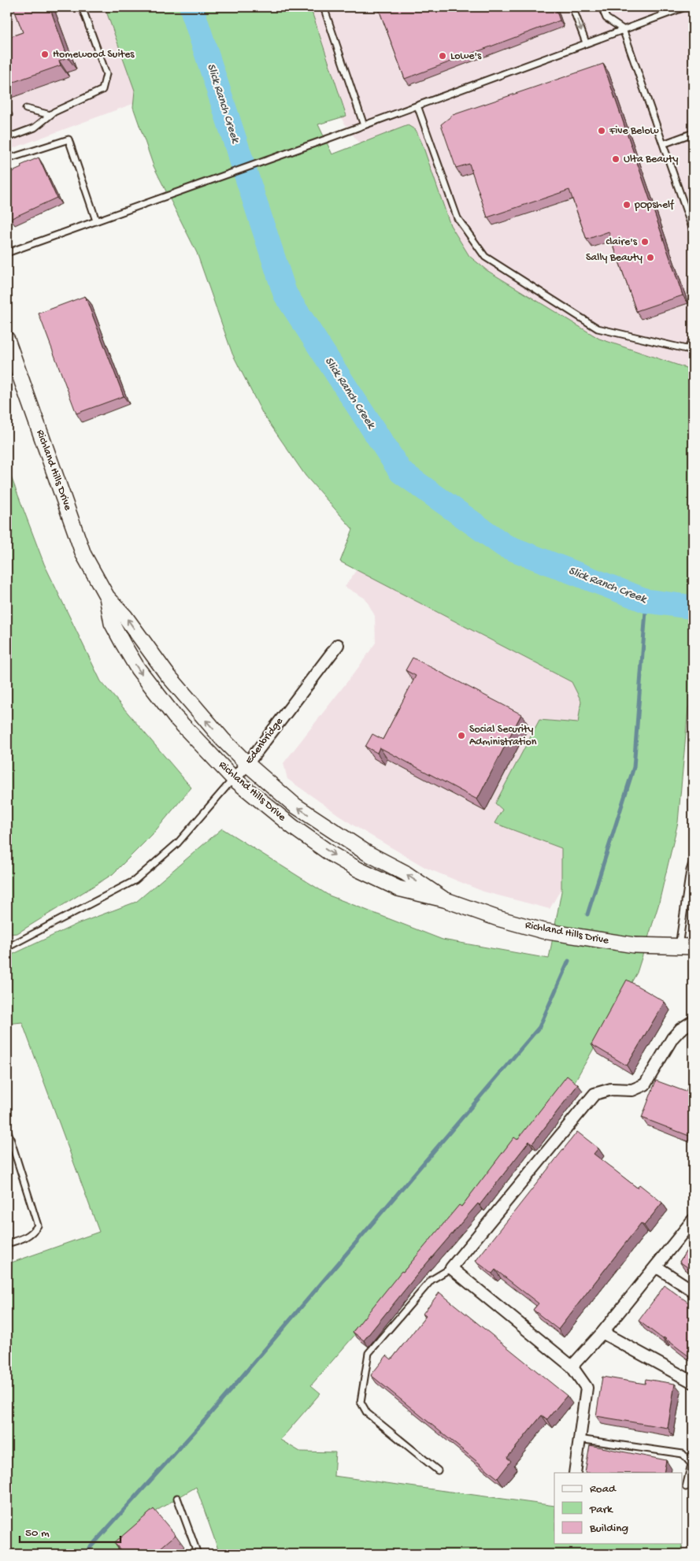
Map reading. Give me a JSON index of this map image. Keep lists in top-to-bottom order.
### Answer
{
  "streets": {
    "street": ["Richland Hills Drive", "Edenbridge"]
  },
  "crossings": [
    ["Richland Hills Drive", "Edenbridge"]
  ],
  "water": ["Slick Ranch Creek"],
  "places": [
    "Homewood Suites",
    "Lowe's",
    "Five Below",
    "Ulta Beauty",
    "pOpshelf",
    "claire's",
    "Sally Beauty",
    "Social Security Administration"
  ],
  "legend": ["Road", "Park", "Building"],
  "scale_bar": "50 m"
}
